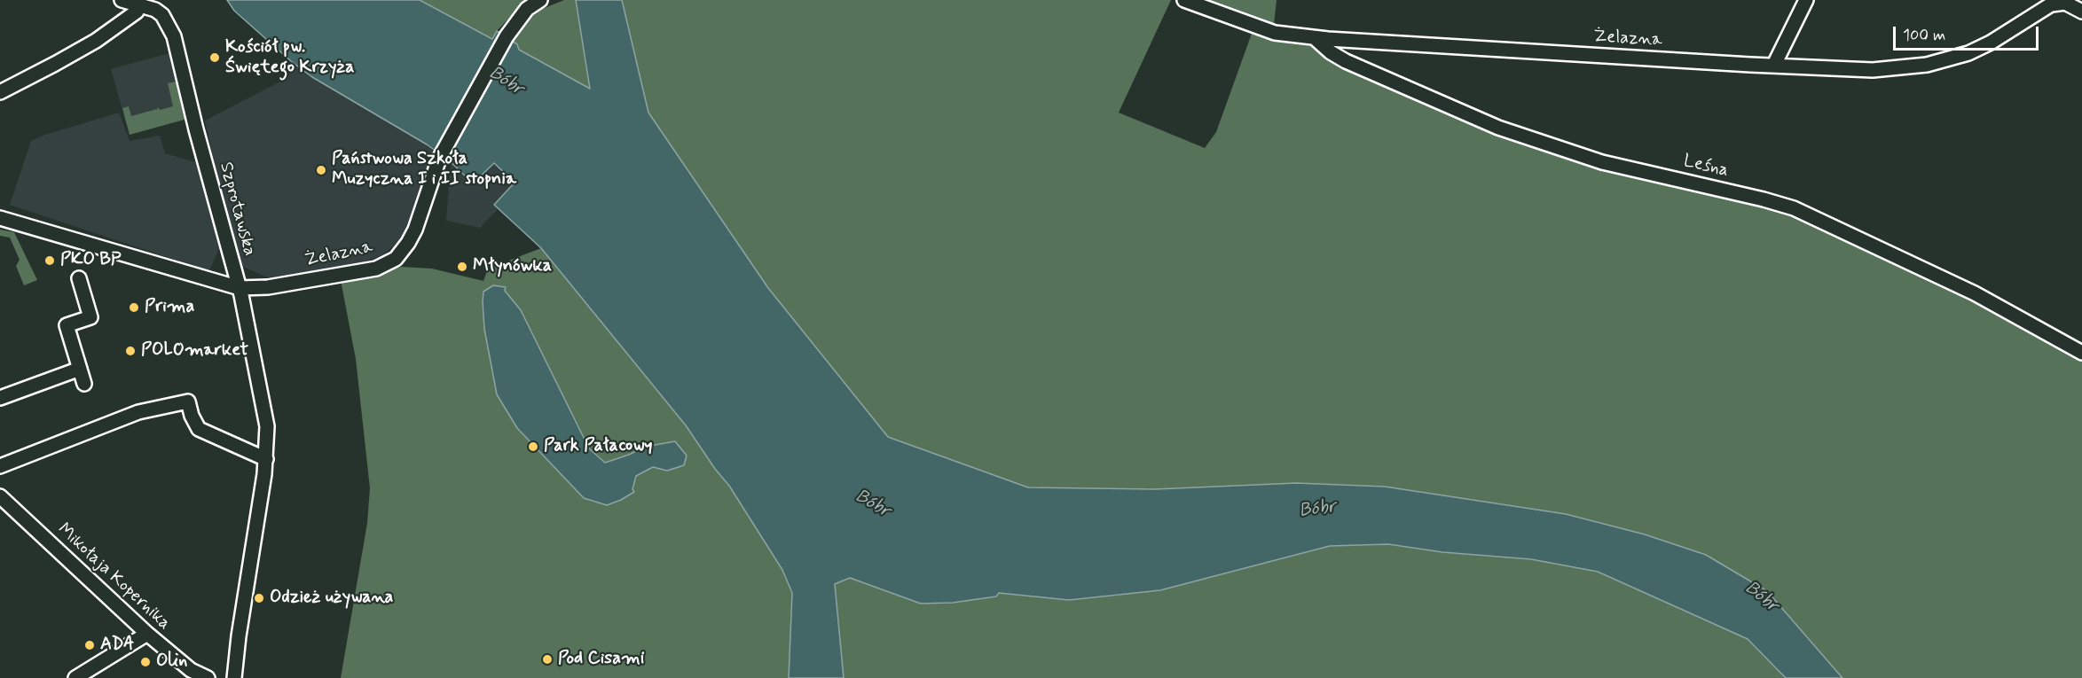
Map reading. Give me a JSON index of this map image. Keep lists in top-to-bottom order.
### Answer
{
  "streets": {
    "street": [
      "Żelazna",
      "Leśna",
      "Szprotawska",
      "Mikołaja Kopernika"
    ]
  },
  "crossings": [
    ["Żelazna", "Leśna"],
    ["Żelazna", "Szprotawska"]
  ],
  "water": ["Bóbr"],
  "places": [
    "Kościół pw. Świętego Krzyża",
    "Państwowa Szkoła Muzyczna I i II stopnia",
    "PKO BP",
    "Młynówka",
    "Prima",
    "POLOmarket",
    "Park Pałacowy",
    "Odzież używana",
    "ADA",
    "Pod Cisami",
    "Olin"
  ],
  "scale_bar": "100 m"
}
